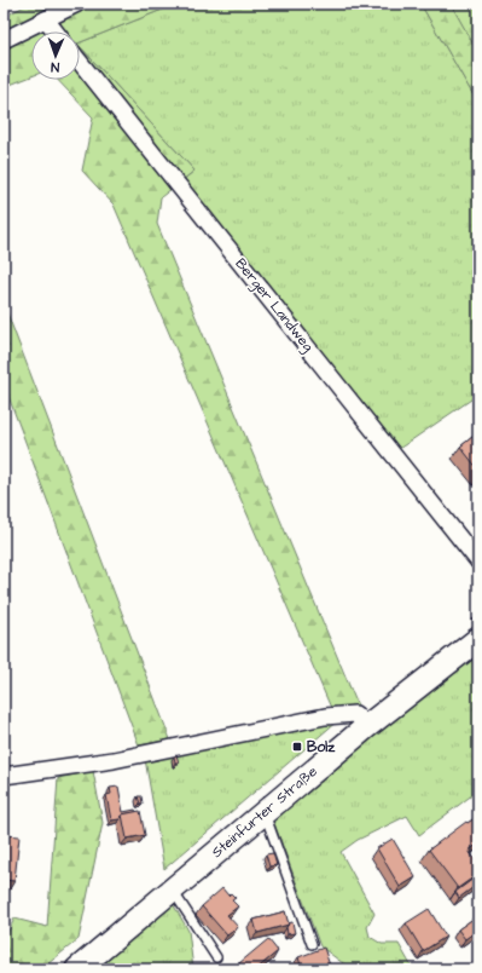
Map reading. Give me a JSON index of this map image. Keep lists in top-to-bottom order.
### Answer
{
  "streets": {
    "main road": ["Steinfurter Straße"],
    "street": ["Berger Landweg"]
  },
  "places": {
    "transit": ["Bolz"]
  },
  "north": "bottom"
}
